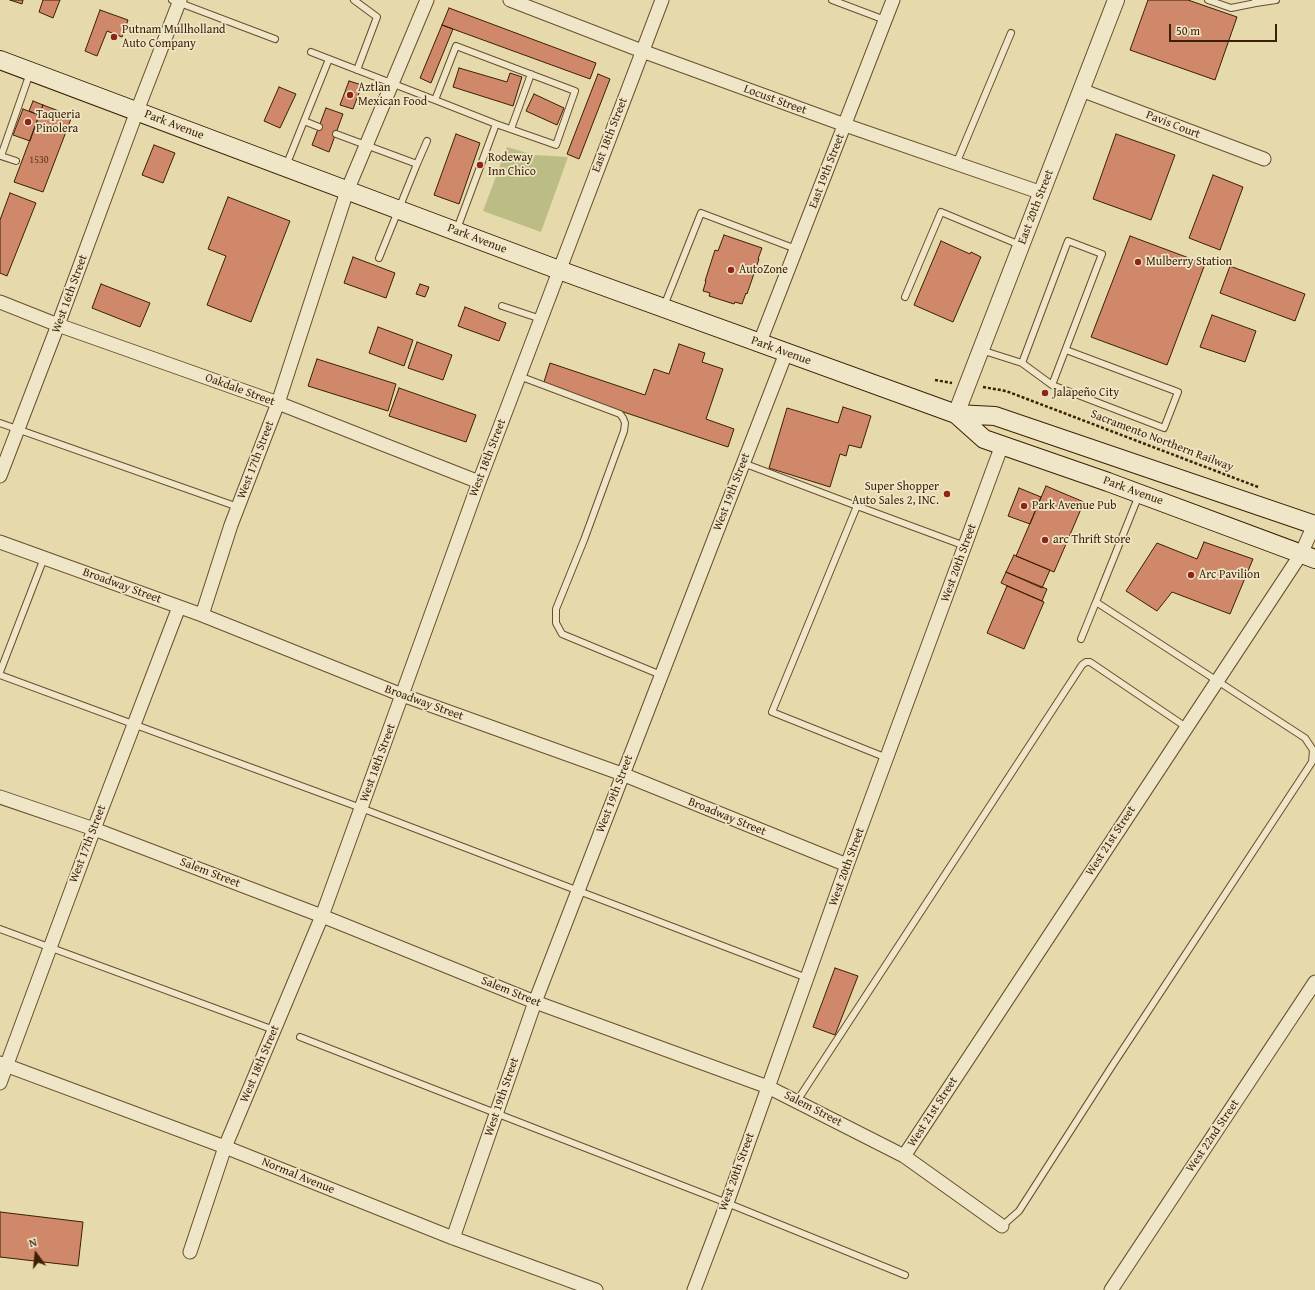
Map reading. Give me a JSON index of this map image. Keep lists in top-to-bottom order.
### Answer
{
  "streets": {
    "main road": ["Park Avenue"],
    "street": [
      "Locust Street",
      "Pavis Court",
      "East 18th Street",
      "East 19th Street",
      "East 20th Street",
      "West 16th Street",
      "Oakdale Street",
      "West 18th Street",
      "West 17th Street",
      "West 19th Street",
      "West 20th Street",
      "Broadway Street",
      "West 21st Street",
      "Salem Street",
      "West 22nd Street",
      "Normal Avenue"
    ],
    "path": ["Sacramento Northern Railway"]
  },
  "crossings": [
    ["Locust Street", "East 18th Street"],
    ["Locust Street", "East 19th Street"],
    ["Locust Street", "East 20th Street"],
    ["Park Avenue", "East 18th Street"],
    ["Park Avenue", "East 19th Street"],
    ["Park Avenue", "East 20th Street"],
    ["Park Avenue", "West 16th Street"],
    ["Park Avenue", "West 18th Street"],
    ["Park Avenue", "West 17th Street"],
    ["Park Avenue", "West 19th Street"],
    ["Park Avenue", "West 20th Street"],
    ["Park Avenue", "West 21st Street"],
    ["Pavis Court", "East 20th Street"],
    ["East 18th Street", "West 18th Street"],
    ["West 16th Street", "Oakdale Street"],
    ["Oakdale Street", "West 18th Street"],
    ["Oakdale Street", "West 17th Street"],
    ["West 18th Street", "Broadway Street"],
    ["West 18th Street", "Salem Street"],
    ["West 18th Street", "Normal Avenue"],
    ["West 17th Street", "Broadway Street"],
    ["West 17th Street", "Salem Street"],
    ["West 17th Street", "Normal Avenue"],
    ["West 19th Street", "Broadway Street"],
    ["West 19th Street", "Salem Street"],
    ["West 19th Street", "Normal Avenue"],
    ["West 20th Street", "Broadway Street"],
    ["West 20th Street", "Salem Street"],
    ["West 21st Street", "Salem Street"]
  ],
  "places": [
    "Putnam Mullholland Auto Company",
    "Aztlan Mexican Food",
    "Taqueria Pinolera",
    "Rodeway Inn Chico",
    "Mulberry Station",
    "AutoZone",
    "Jalapeño City",
    "Super Shopper Auto Sales 2, INC.",
    "Park Avenue Pub",
    "arc Thrift Store",
    "Arc Pavilion"
  ],
  "house_numbers": ["1530"],
  "scale_bar": "50 m",
  "north": "top"
}
